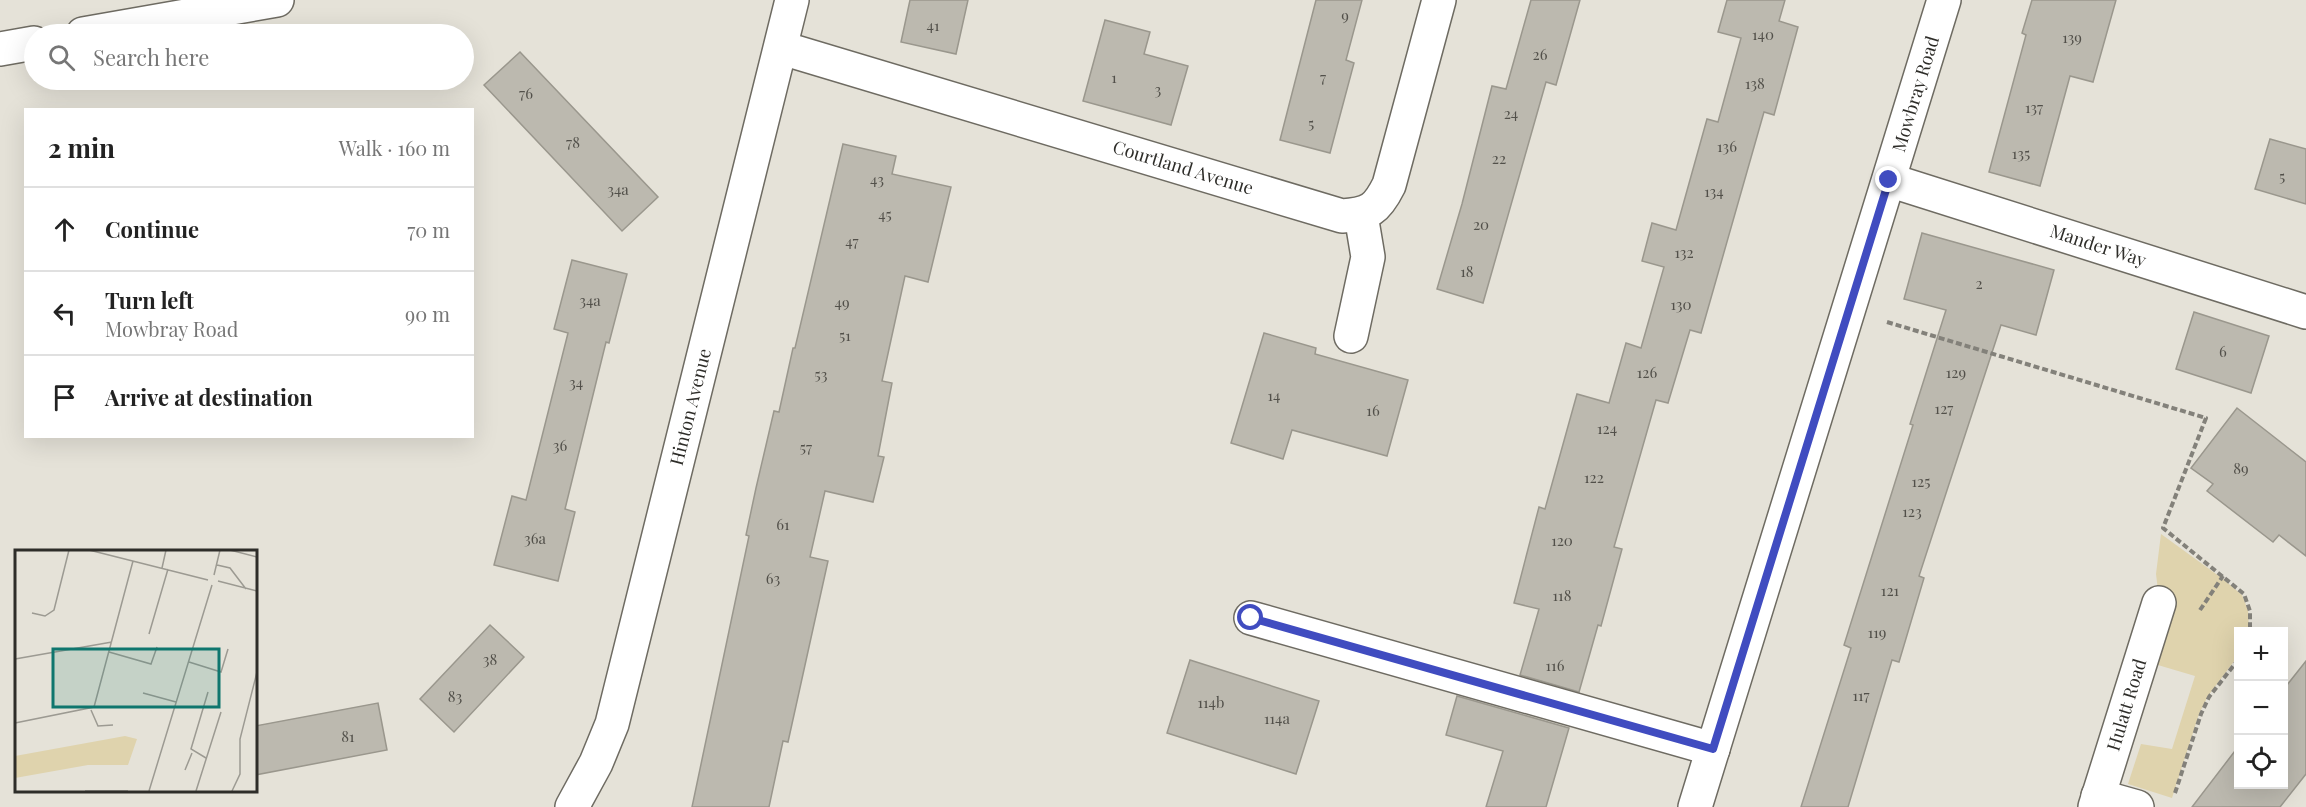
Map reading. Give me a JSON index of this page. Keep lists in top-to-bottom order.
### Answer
{
  "streets": {
    "street": [
      "Mowbray Road",
      "Courtland Avenue",
      "Mander Way",
      "Hinton Avenue",
      "Hulatt Road"
    ]
  },
  "crossings": [
    ["Mowbray Road", "Mander Way"],
    ["Courtland Avenue", "Hinton Avenue"]
  ],
  "house_numbers": [
    "9",
    "41",
    "140",
    "139",
    "26",
    "1",
    "7",
    "138",
    "3",
    "76",
    "137",
    "24",
    "5",
    "78",
    "136",
    "135",
    "22",
    "5",
    "43",
    "34a",
    "134",
    "45",
    "20",
    "47",
    "132",
    "18",
    "2",
    "34a",
    "49",
    "130",
    "51",
    "6",
    "126",
    "129",
    "53",
    "34",
    "14",
    "127",
    "16",
    "124",
    "36",
    "57",
    "89",
    "122",
    "125",
    "123",
    "61",
    "36a",
    "120",
    "63",
    "121",
    "118",
    "119",
    "38",
    "116",
    "117",
    "83",
    "114b",
    "114a",
    "81"
  ],
  "page": {
    "search": "Search here",
    "heading": ["2 min", "Walk · 160 m"],
    "list": [
      ["Continue", "70 m"],
      ["Turn left", "Mowbray Road", "90 m"],
      "Arrive at destination"
    ],
    "map_buttons": ["+", "−"]
  }
}
